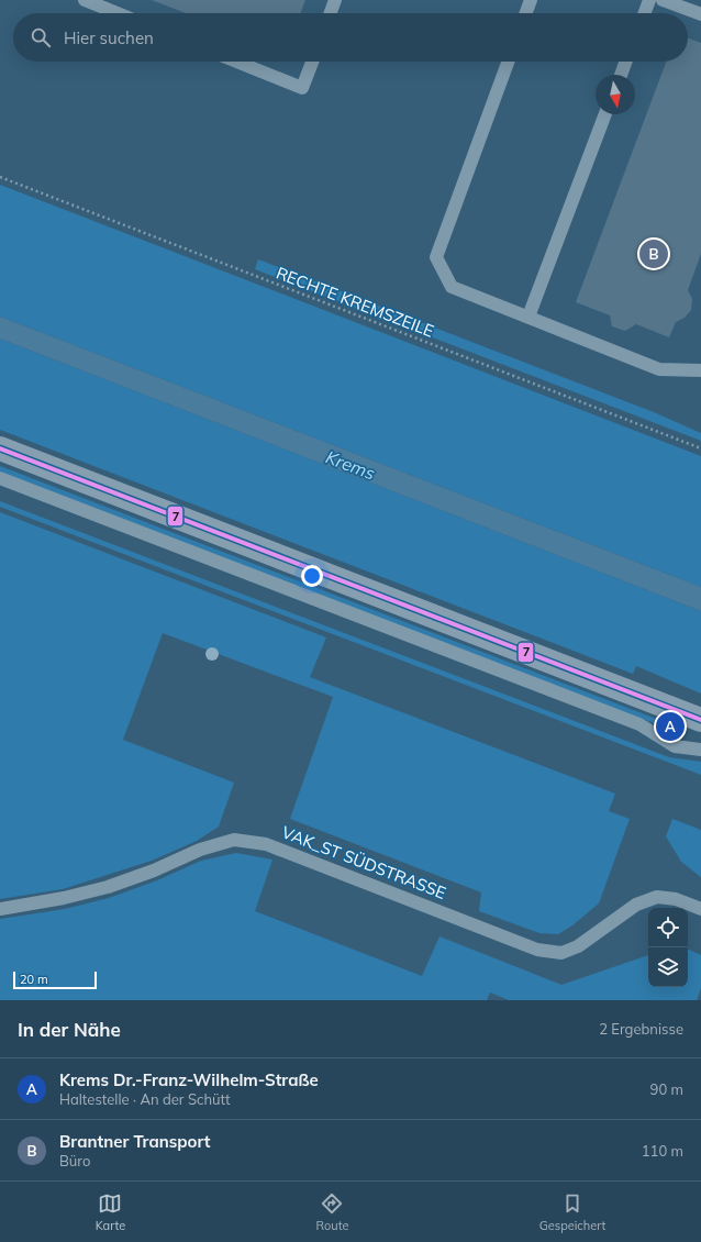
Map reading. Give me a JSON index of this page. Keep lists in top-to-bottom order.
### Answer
{
  "streets": {
    "lane": ["VAK_ST SÜDSTRASSE"],
    "path": ["RECHTE KREMSZEILE"]
  },
  "water": ["Krems"],
  "lines": ["transit line 7"],
  "scale_bar": "20 m",
  "north": "bottom",
  "page": {
    "search": "Hier suchen",
    "pins": ["B", "A"],
    "scale": "20 m",
    "heading": ["In der Nähe", "2 Ergebnisse"],
    "list": [
      {
        "mark": "A",
        "name": "Krems Dr.-Franz-Wilhelm-Straße",
        "note": "Haltestelle · An der Schütt",
        "value": "90 m"
      },
      {
        "mark": "B",
        "name": "Brantner Transport",
        "note": "Büro",
        "value": "110 m"
      }
    ],
    "nav": ["Karte", "Route", "Gespeichert"]
  }
}
